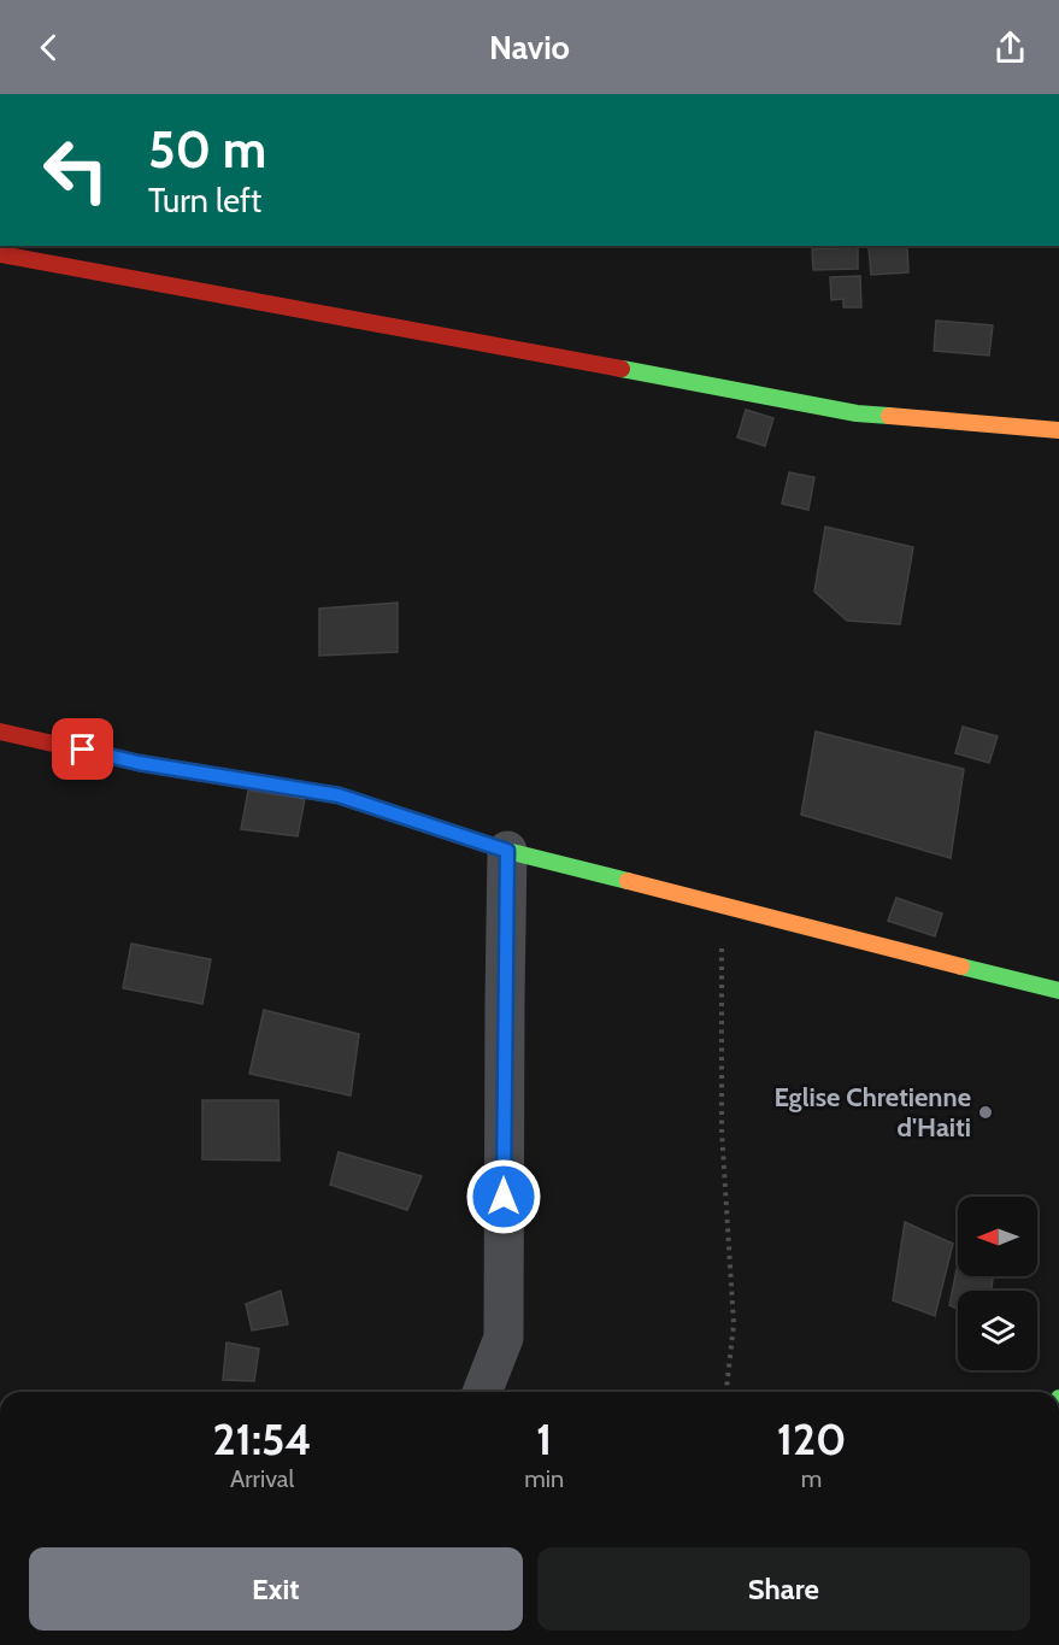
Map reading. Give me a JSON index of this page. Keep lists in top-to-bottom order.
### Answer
{
  "places": ["Eglise Chretienne d'Haiti"],
  "north": "left",
  "page": {
    "header": "Navio",
    "turn": ["50 m", "Turn left"],
    "eta": [
      "21:54",
      "Arrival",
      "1",
      "min",
      "120",
      "m"
    ],
    "buttons": ["Exit", "Share"]
  }
}
